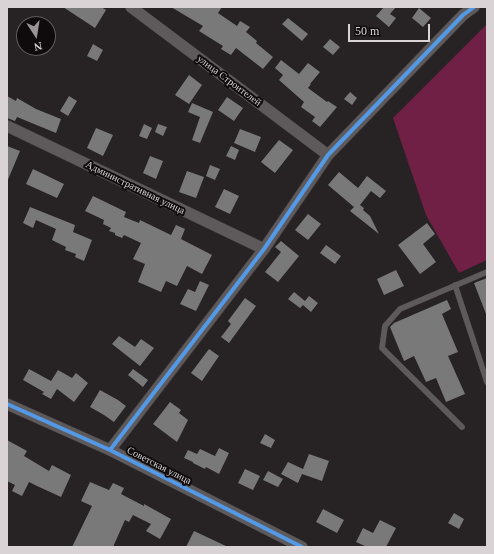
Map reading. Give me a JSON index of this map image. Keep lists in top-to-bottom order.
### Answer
{
  "streets": {
    "street": ["улица Строителей", "Административная улица", "Советская улица"]
  },
  "scale_bar": "50 m",
  "north": "bottom"
}
